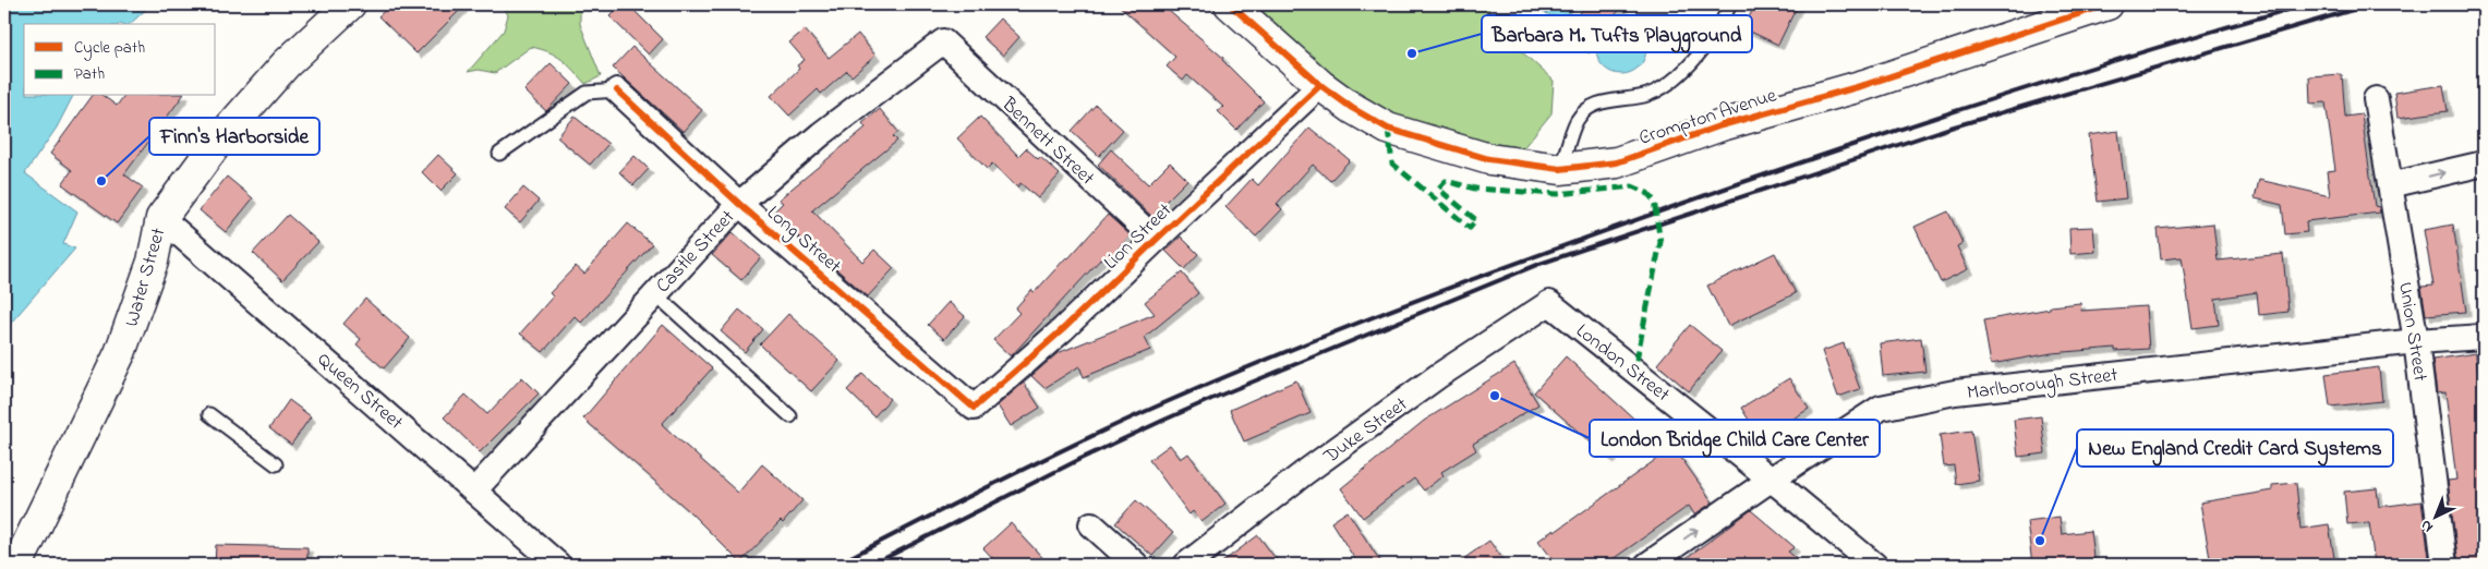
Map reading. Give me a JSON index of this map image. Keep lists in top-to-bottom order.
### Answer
{
  "streets": {
    "street": [
      "Crompton Avenue",
      "Bennett Street",
      "Lion Street",
      "Long Street",
      "Castle Street",
      "Water Street",
      "Union Street",
      "London Street",
      "Marlborough Street",
      "Queen Street",
      "Duke Street"
    ]
  },
  "crossings": [
    ["Crompton Avenue", "Lion Street"],
    ["Bennett Street", "Lion Street"],
    ["Bennett Street", "Castle Street"],
    ["Lion Street", "Long Street"],
    ["Long Street", "Castle Street"],
    ["Castle Street", "Queen Street"],
    ["Water Street", "Queen Street"],
    ["Union Street", "Marlborough Street"],
    ["London Street", "Marlborough Street"],
    ["London Street", "Duke Street"]
  ],
  "places": [
    "Barbara M. Tufts Playground",
    "Finn's Harborside",
    "London Bridge Child Care Center",
    "New England Credit Card Systems"
  ],
  "legend": ["Cycle path", "Path"],
  "north": "bottom left"
}
